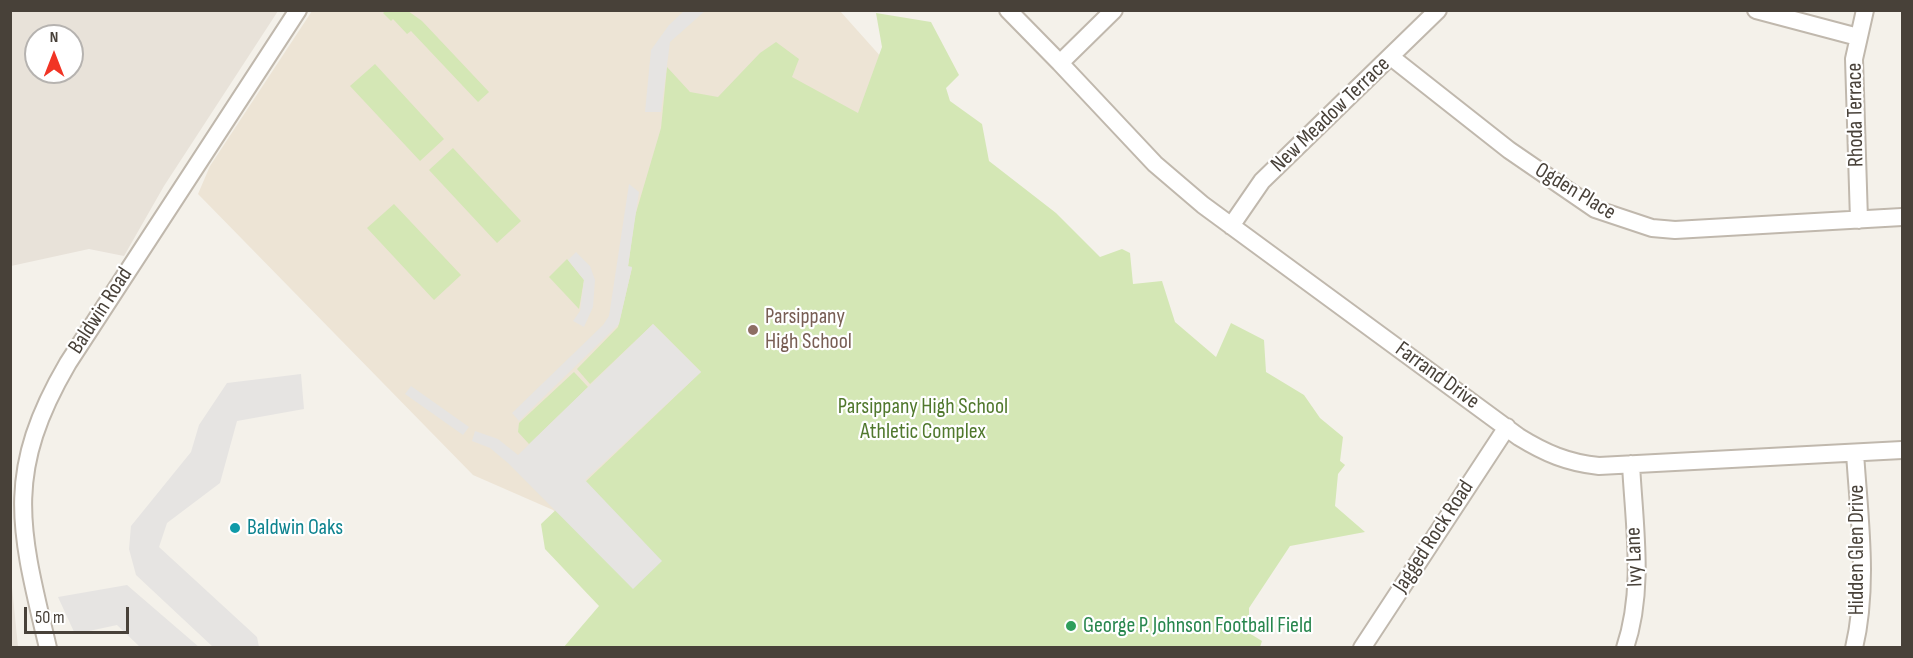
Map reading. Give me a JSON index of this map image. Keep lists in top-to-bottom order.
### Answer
{
  "streets": {
    "street": [
      "New Meadow Terrace",
      "Rhoda Terrace",
      "Ogden Place",
      "Baldwin Road",
      "Farrand Drive",
      "Jagged Rock Road",
      "Hidden Glen Drive",
      "Ivy Lane"
    ]
  },
  "crossings": [
    ["New Meadow Terrace", "Ogden Place"],
    ["New Meadow Terrace", "Farrand Drive"],
    ["Rhoda Terrace", "Ogden Place"],
    ["Farrand Drive", "Jagged Rock Road"],
    ["Farrand Drive", "Hidden Glen Drive"],
    ["Farrand Drive", "Ivy Lane"]
  ],
  "parks": ["Parsippany High School Athletic Complex"],
  "places": ["Parsippany High School", "Baldwin Oaks", "George P. Johnson Football Field"],
  "scale_bar": "50 m",
  "north": "top"
}
